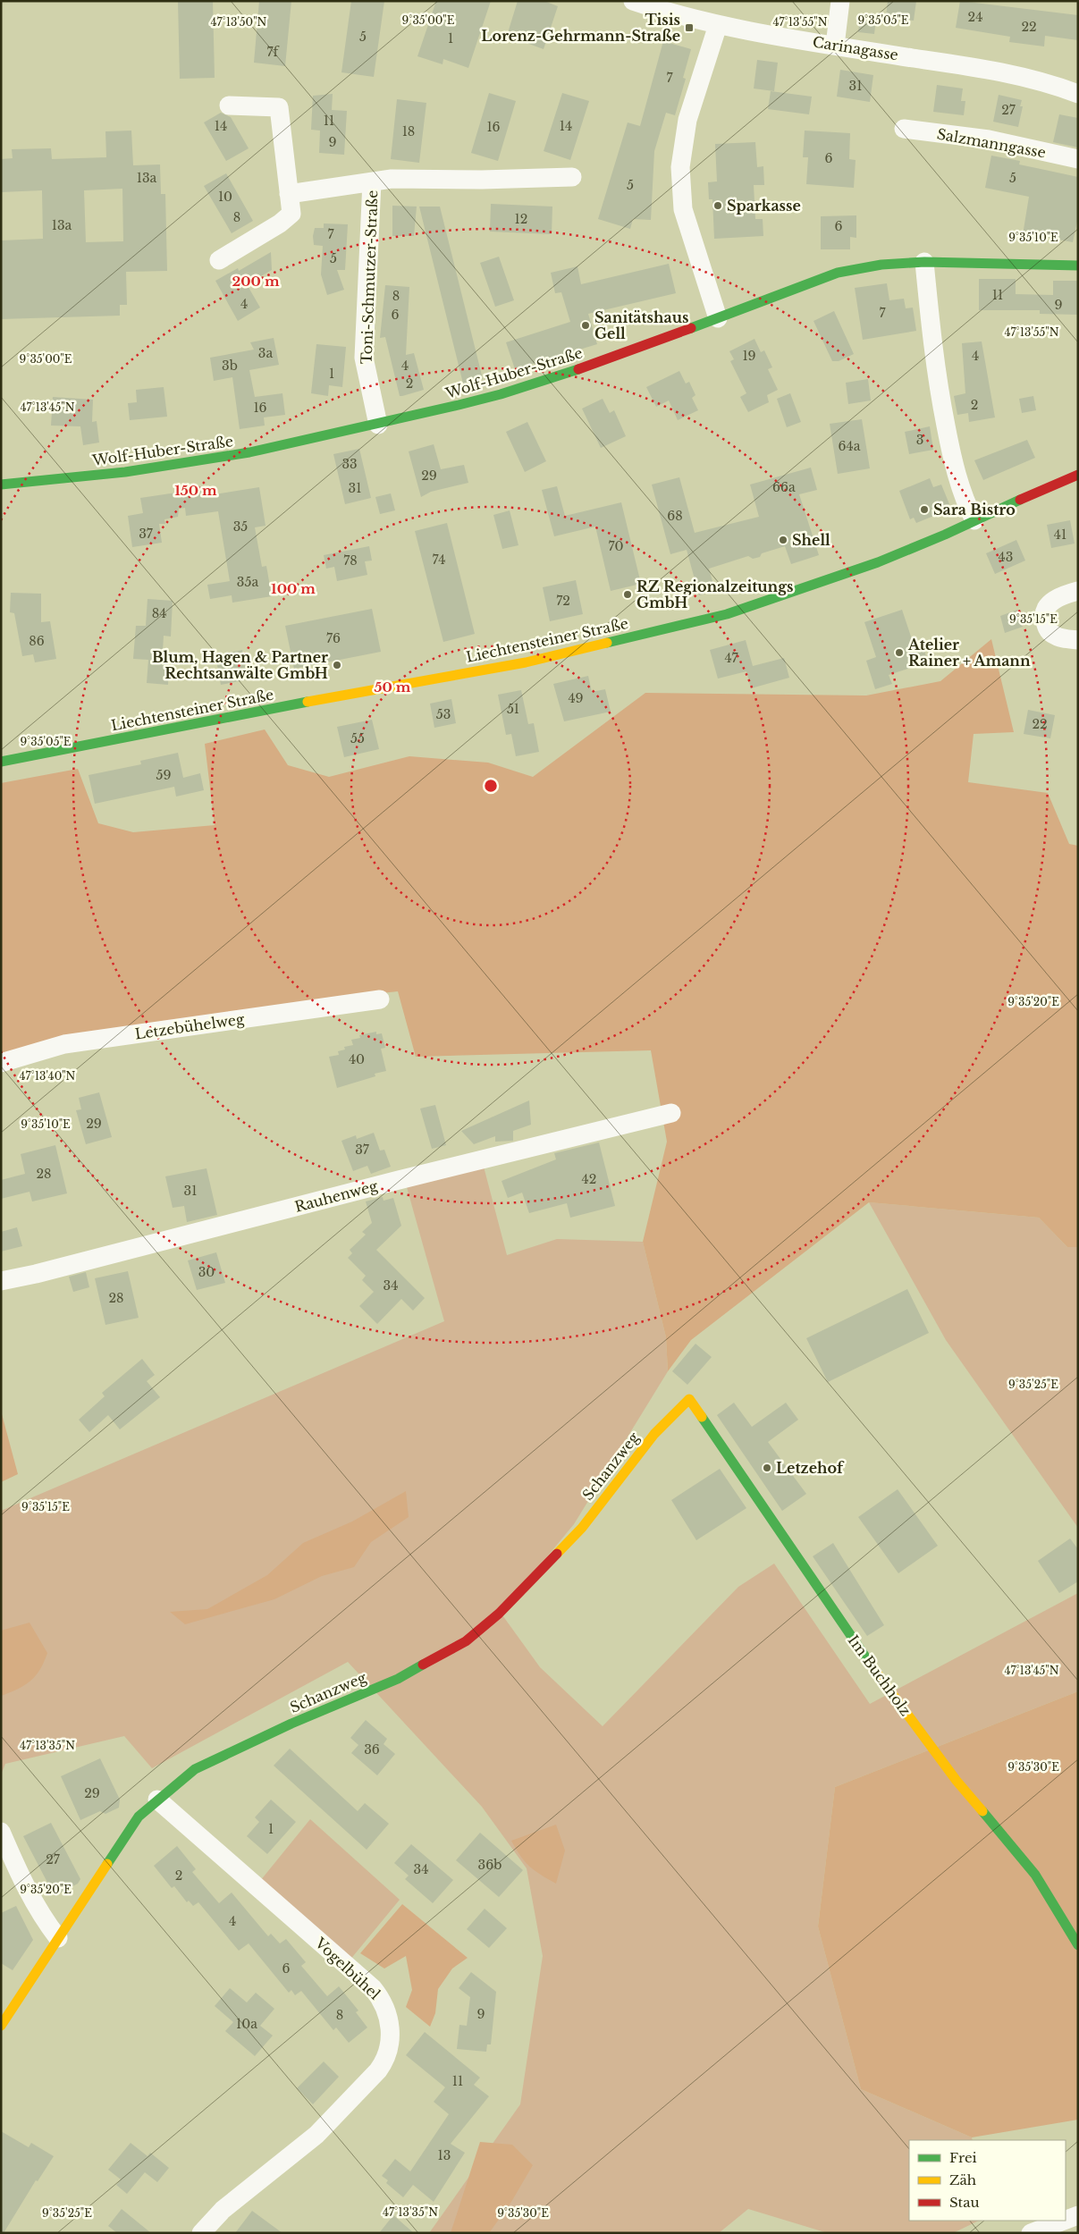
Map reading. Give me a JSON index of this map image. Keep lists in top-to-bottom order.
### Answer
{
  "streets": {
    "street": [
      "Carinagasse",
      "Salzmanngasse",
      "Toni-Schmutzer-Straße",
      "Wolf-Huber-Straße",
      "Liechtensteiner Straße",
      "Letzebühelweg",
      "Rauhenweg",
      "Schanzweg",
      "Im Buchholz",
      "Vogelbühel"
    ]
  },
  "crossings": [
    ["Toni-Schmutzer-Straße", "Wolf-Huber-Straße"],
    ["Schanzweg", "Im Buchholz"],
    ["Schanzweg", "Vogelbühel"]
  ],
  "places": {
    "transit": ["Tisis Lorenz-Gehrmann-Straße"],
    "other": [
      "Sparkasse",
      "Sanitätshaus Gell",
      "Sara Bistro",
      "Shell",
      "RZ Regionalzeitungs GmbH",
      "Atelier Rainer + Amann",
      "Blum, Hagen & Partner Rechtsanwälte GmbH",
      "Letzehof"
    ]
  },
  "house_numbers": [
    "24",
    "22",
    "5",
    "1",
    "7f",
    "7",
    "31",
    "27",
    "11",
    "14",
    "14",
    "16",
    "18",
    "9",
    "6",
    "13a",
    "5",
    "5",
    "10",
    "8",
    "12",
    "13a",
    "6",
    "7",
    "5",
    "11",
    "8",
    "4",
    "9",
    "7",
    "6",
    "3a",
    "19",
    "4",
    "3b",
    "4",
    "1",
    "2",
    "2",
    "16",
    "3",
    "64a",
    "33",
    "29",
    "66a",
    "31",
    "68",
    "35",
    "37",
    "41",
    "70",
    "43",
    "74",
    "78",
    "35a",
    "72",
    "84",
    "76",
    "86",
    "47",
    "49",
    "51",
    "53",
    "22",
    "55",
    "59",
    "40",
    "29",
    "37",
    "28",
    "42",
    "31",
    "30",
    "34",
    "28",
    "36",
    "29",
    "1",
    "27",
    "36b",
    "34",
    "2",
    "4",
    "6",
    "9",
    "8",
    "10a",
    "11",
    "13"
  ],
  "legend": ["Frei", "Zäh", "Stau"],
  "coordinates": [
    "9°35'00\"E",
    "9°35'05\"E",
    "47°13'50\"N",
    "47°13'55\"N",
    "9°35'10\"E",
    "47°13'45\"N",
    "9°35'15\"E",
    "9°35'20\"E",
    "47°13'40\"N",
    "9°35'25\"E",
    "47°13'35\"N",
    "9°35'30\"E"
  ],
  "rings": [
    "200 m",
    "150 m",
    "100 m",
    "50 m"
  ]
}
